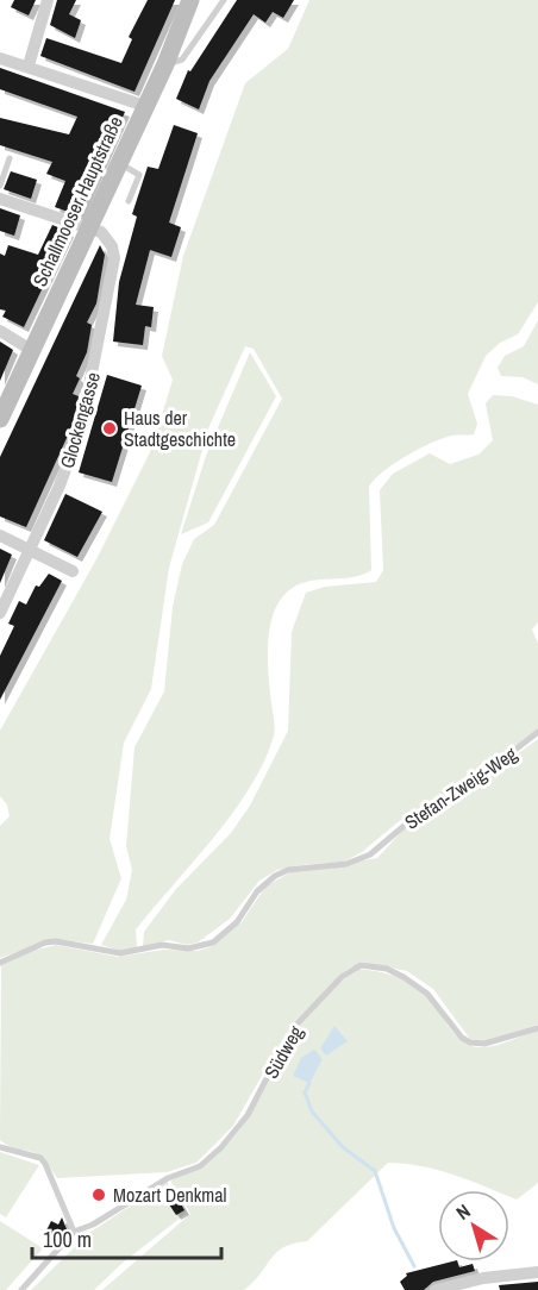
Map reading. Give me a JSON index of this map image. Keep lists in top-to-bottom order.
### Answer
{
  "streets": {
    "street": ["Schallmooser Hauptstraße", "Glockengasse"],
    "lane": ["Stefan-Zweig-Weg", "Südweg"]
  },
  "crossings": [
    ["Schallmooser Hauptstraße", "Glockengasse"]
  ],
  "places": ["Haus der Stadtgeschichte", "Mozart Denkmal"],
  "scale_bar": "100 m",
  "north": "top left"
}
